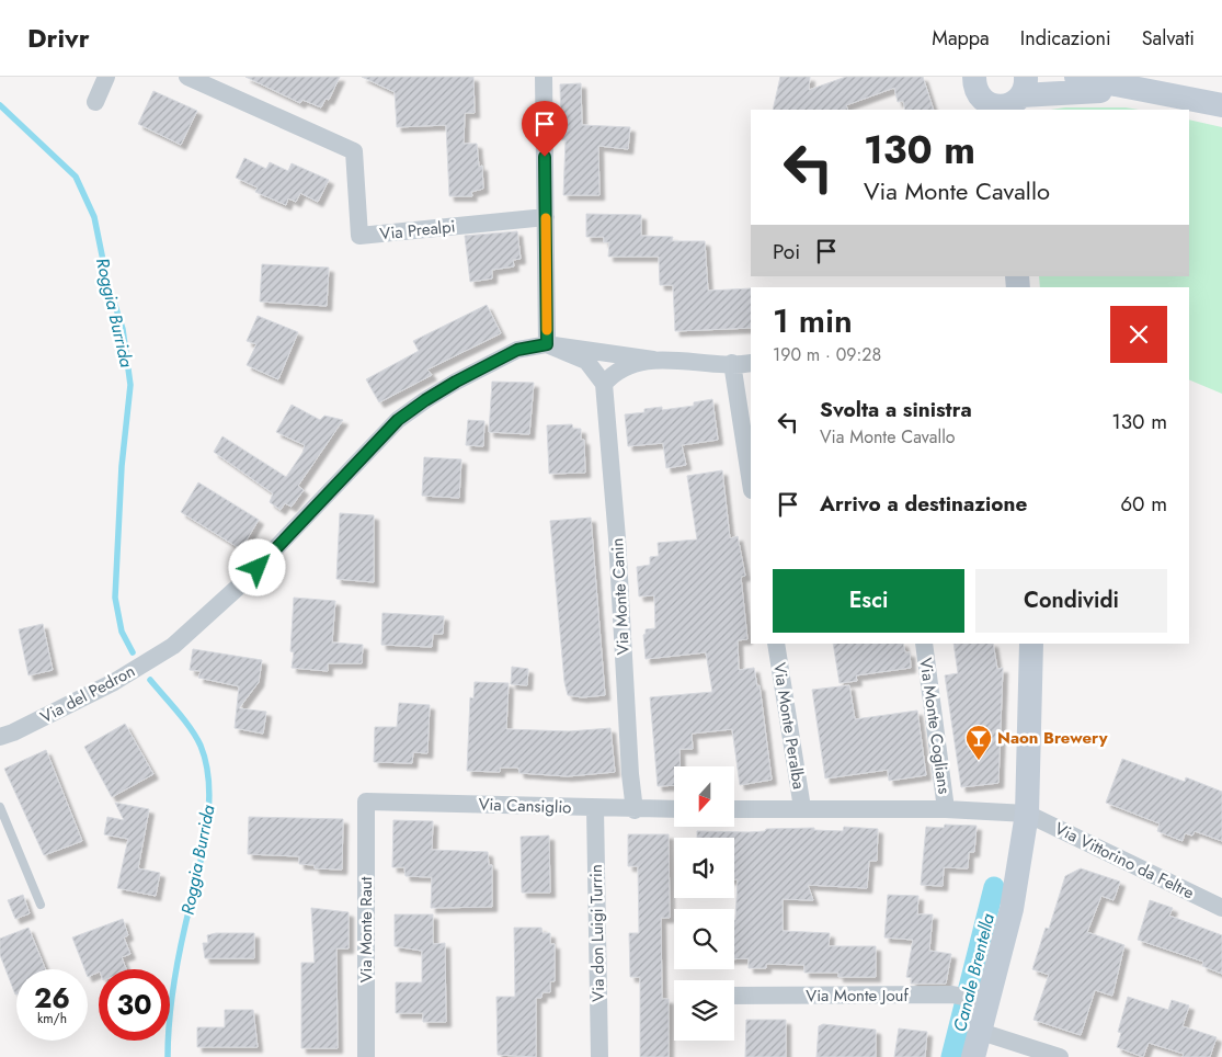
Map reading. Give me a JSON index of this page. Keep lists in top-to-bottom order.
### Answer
{
  "streets": {
    "street": [
      "Via Prealpi",
      "Via Monte Canin",
      "Via del Pedron",
      "Via Monte Peralba",
      "Via Monte Coglians",
      "Via Cansiglio",
      "Via Vittorino da Feltre",
      "Via Monte Raut",
      "Via don Luigi Turrin",
      "Via Monte Jouf"
    ]
  },
  "crossings": [
    ["Via Monte Canin", "Via Cansiglio"],
    ["Via Cansiglio", "Via Monte Raut"],
    ["Via Cansiglio", "Via don Luigi Turrin"]
  ],
  "water": ["Roggia Burrida", "Canale Brentella"],
  "places": {
    "bar": ["Naon Brewery"]
  },
  "north": "bottom",
  "page": {
    "header": "Drivr",
    "nav": ["Mappa", "Indicazioni", "Salvati"],
    "turn": ["130 m", "Via Monte Cavallo"],
    "then": "Poi",
    "heading": ["1 min", "190 m · 09:28"],
    "list": [
      {
        "name": "Svolta a sinistra",
        "note": "Via Monte Cavallo",
        "value": "130 m"
      },
      {
        "name": "Arrivo a destinazione",
        "value": "60 m"
      }
    ],
    "buttons": ["Esci", "Condividi"],
    "speed": "26 km/h",
    "limit": "30"
  }
}
